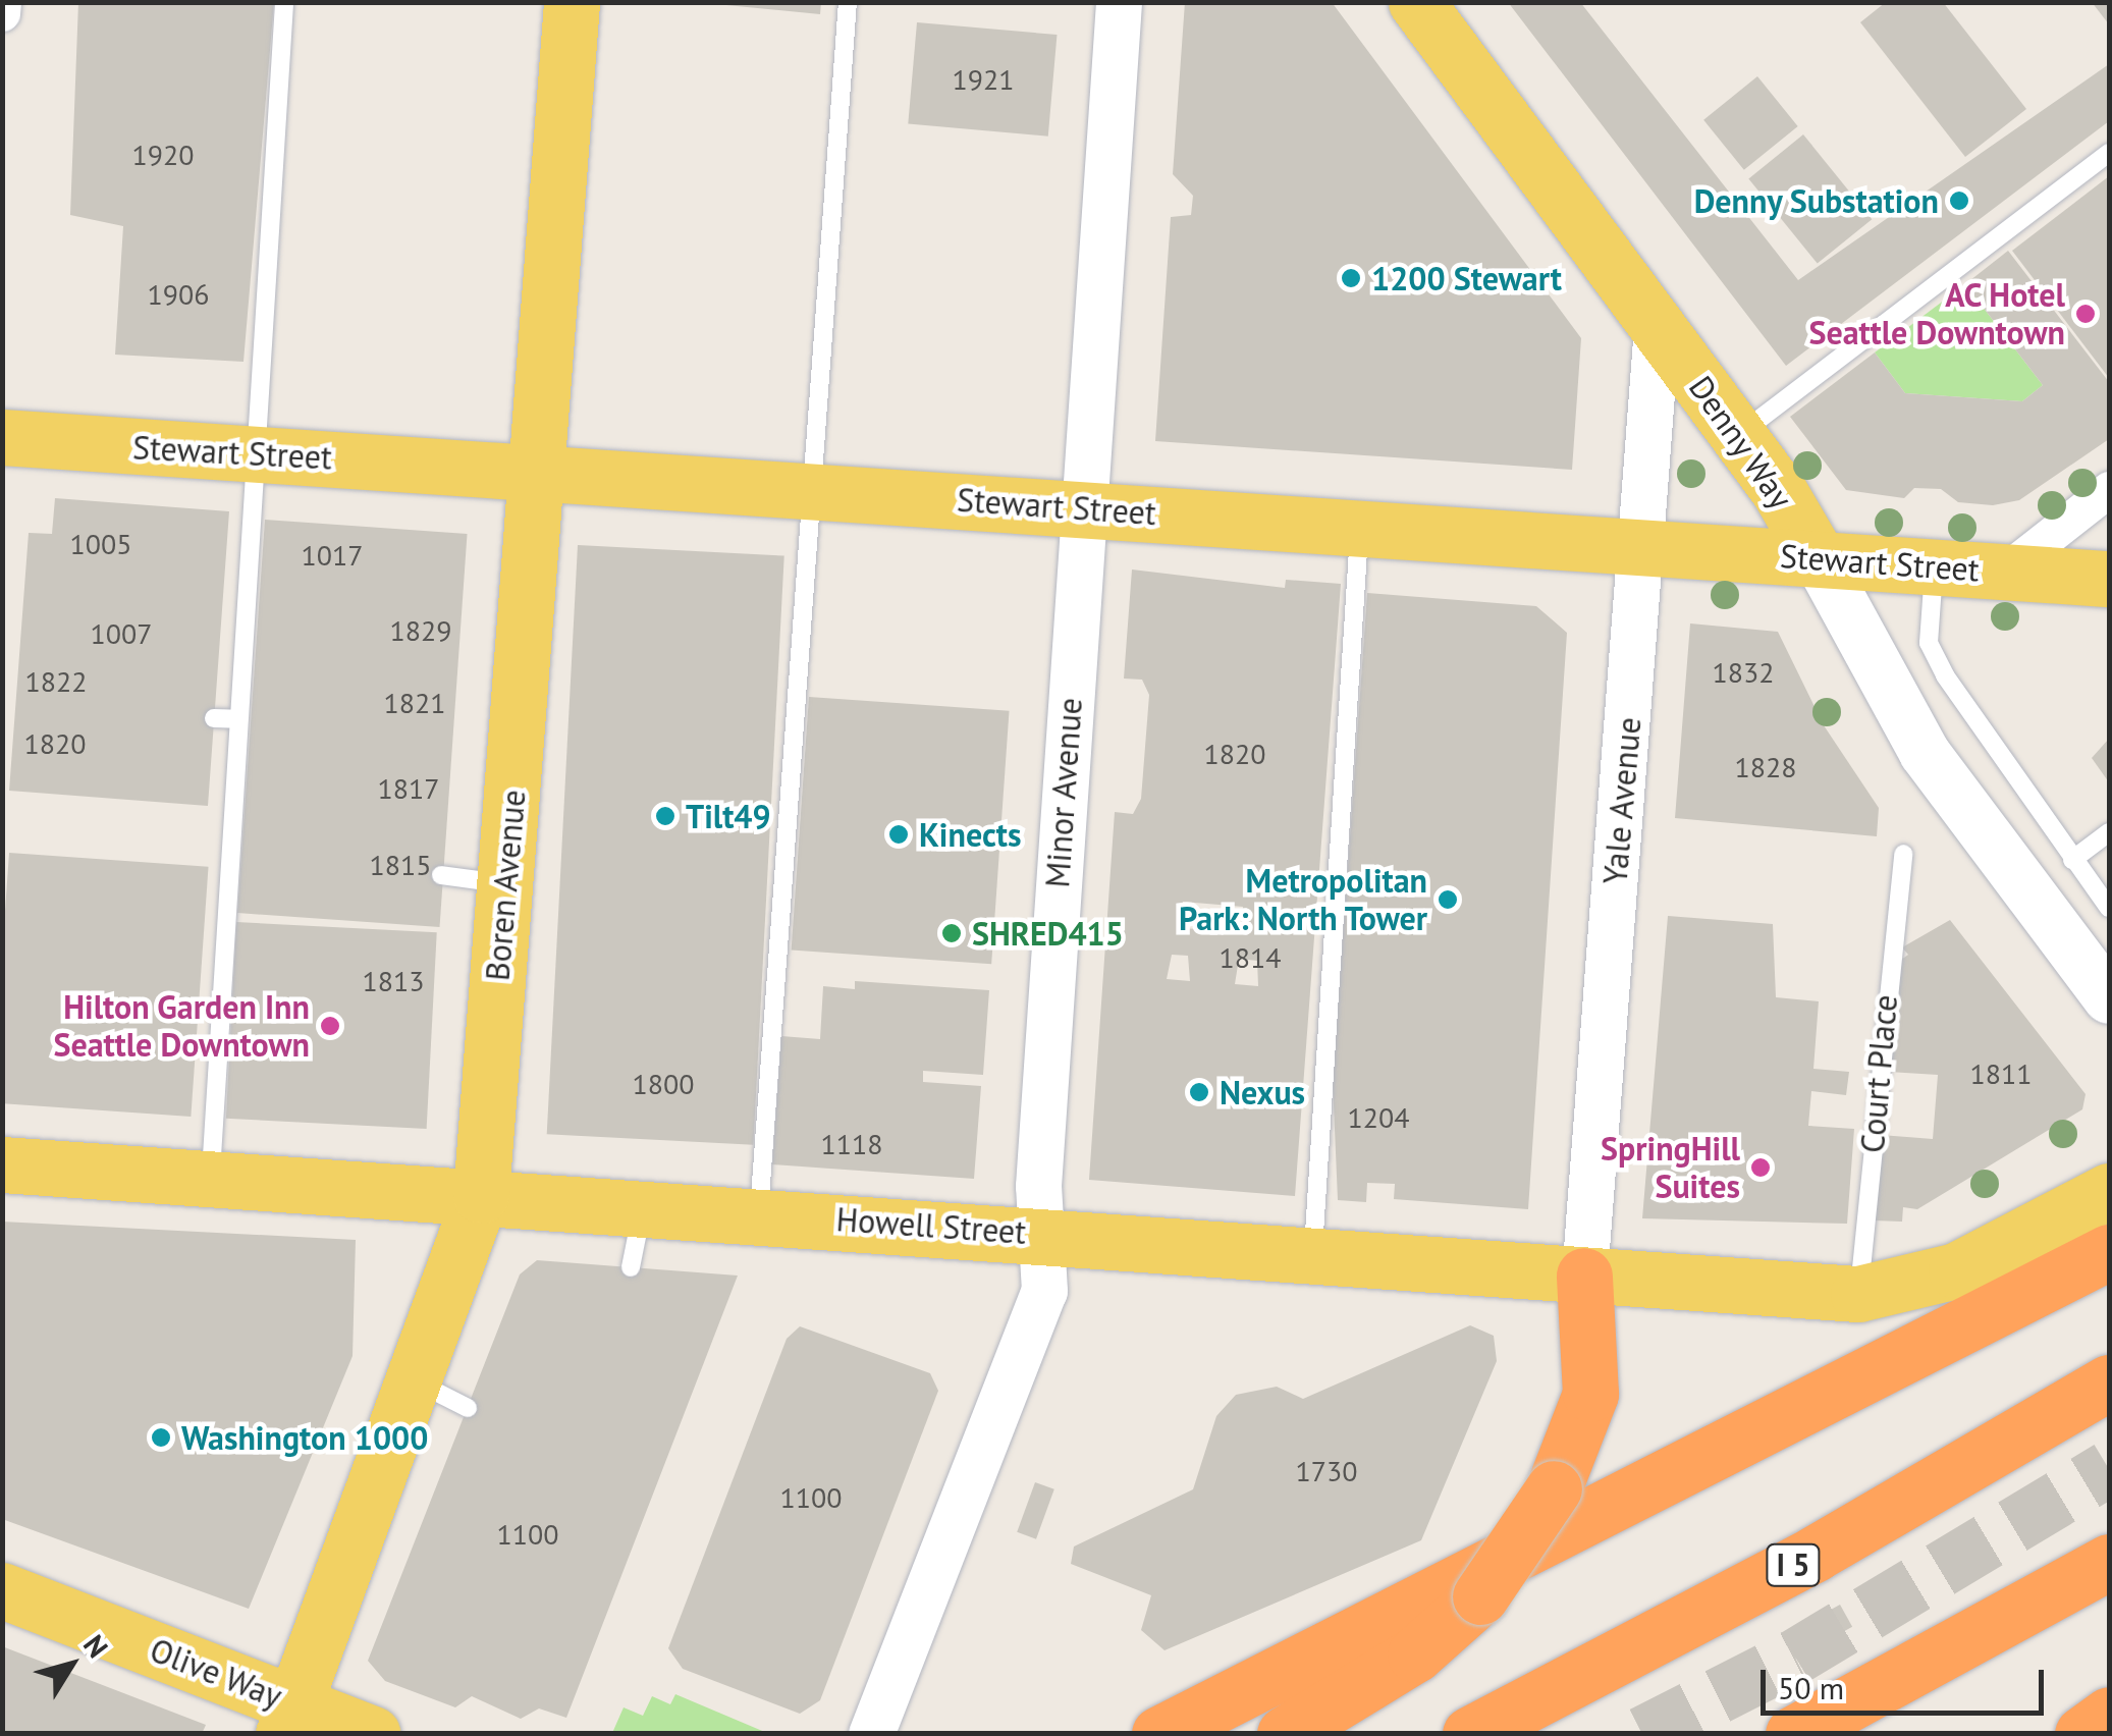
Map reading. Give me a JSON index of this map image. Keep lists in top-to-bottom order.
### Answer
{
  "streets": {
    "highway": ["I 5"],
    "main road": [
      "Denny Way",
      "Stewart Street",
      "Boren Avenue",
      "Howell Street",
      "Olive Way"
    ],
    "street": ["Minor Avenue", "Yale Avenue"],
    "lane": ["Court Place"]
  },
  "crossings": [
    ["Denny Way", "Stewart Street"],
    ["Denny Way", "Yale Avenue"],
    ["Stewart Street", "Minor Avenue"],
    ["Stewart Street", "Yale Avenue"],
    ["Stewart Street", "Boren Avenue"],
    ["Minor Avenue", "Howell Street"],
    ["Yale Avenue", "Howell Street"],
    ["Boren Avenue", "Howell Street"],
    ["Boren Avenue", "Olive Way"],
    ["Court Place", "Howell Street"]
  ],
  "places": [
    "Denny Substation",
    "1200 Stewart",
    "AC Hotel Seattle Downtown",
    "Tilt49",
    "Kinects",
    "Metropolitan Park: North Tower",
    "SHRED415",
    "Hilton Garden Inn Seattle Downtown",
    "Nexus",
    "SpringHill Suites",
    "Washington 1000"
  ],
  "house_numbers": [
    "1921",
    "1920",
    "1906",
    "1005",
    "1017",
    "1829",
    "1007",
    "1832",
    "1822",
    "1821",
    "1820",
    "1820",
    "1828",
    "1817",
    "1815",
    "1814",
    "1813",
    "1811",
    "1800",
    "1204",
    "1118",
    "1730",
    "1100",
    "1100"
  ],
  "scale_bar": "50 m",
  "north": "top right"
}
